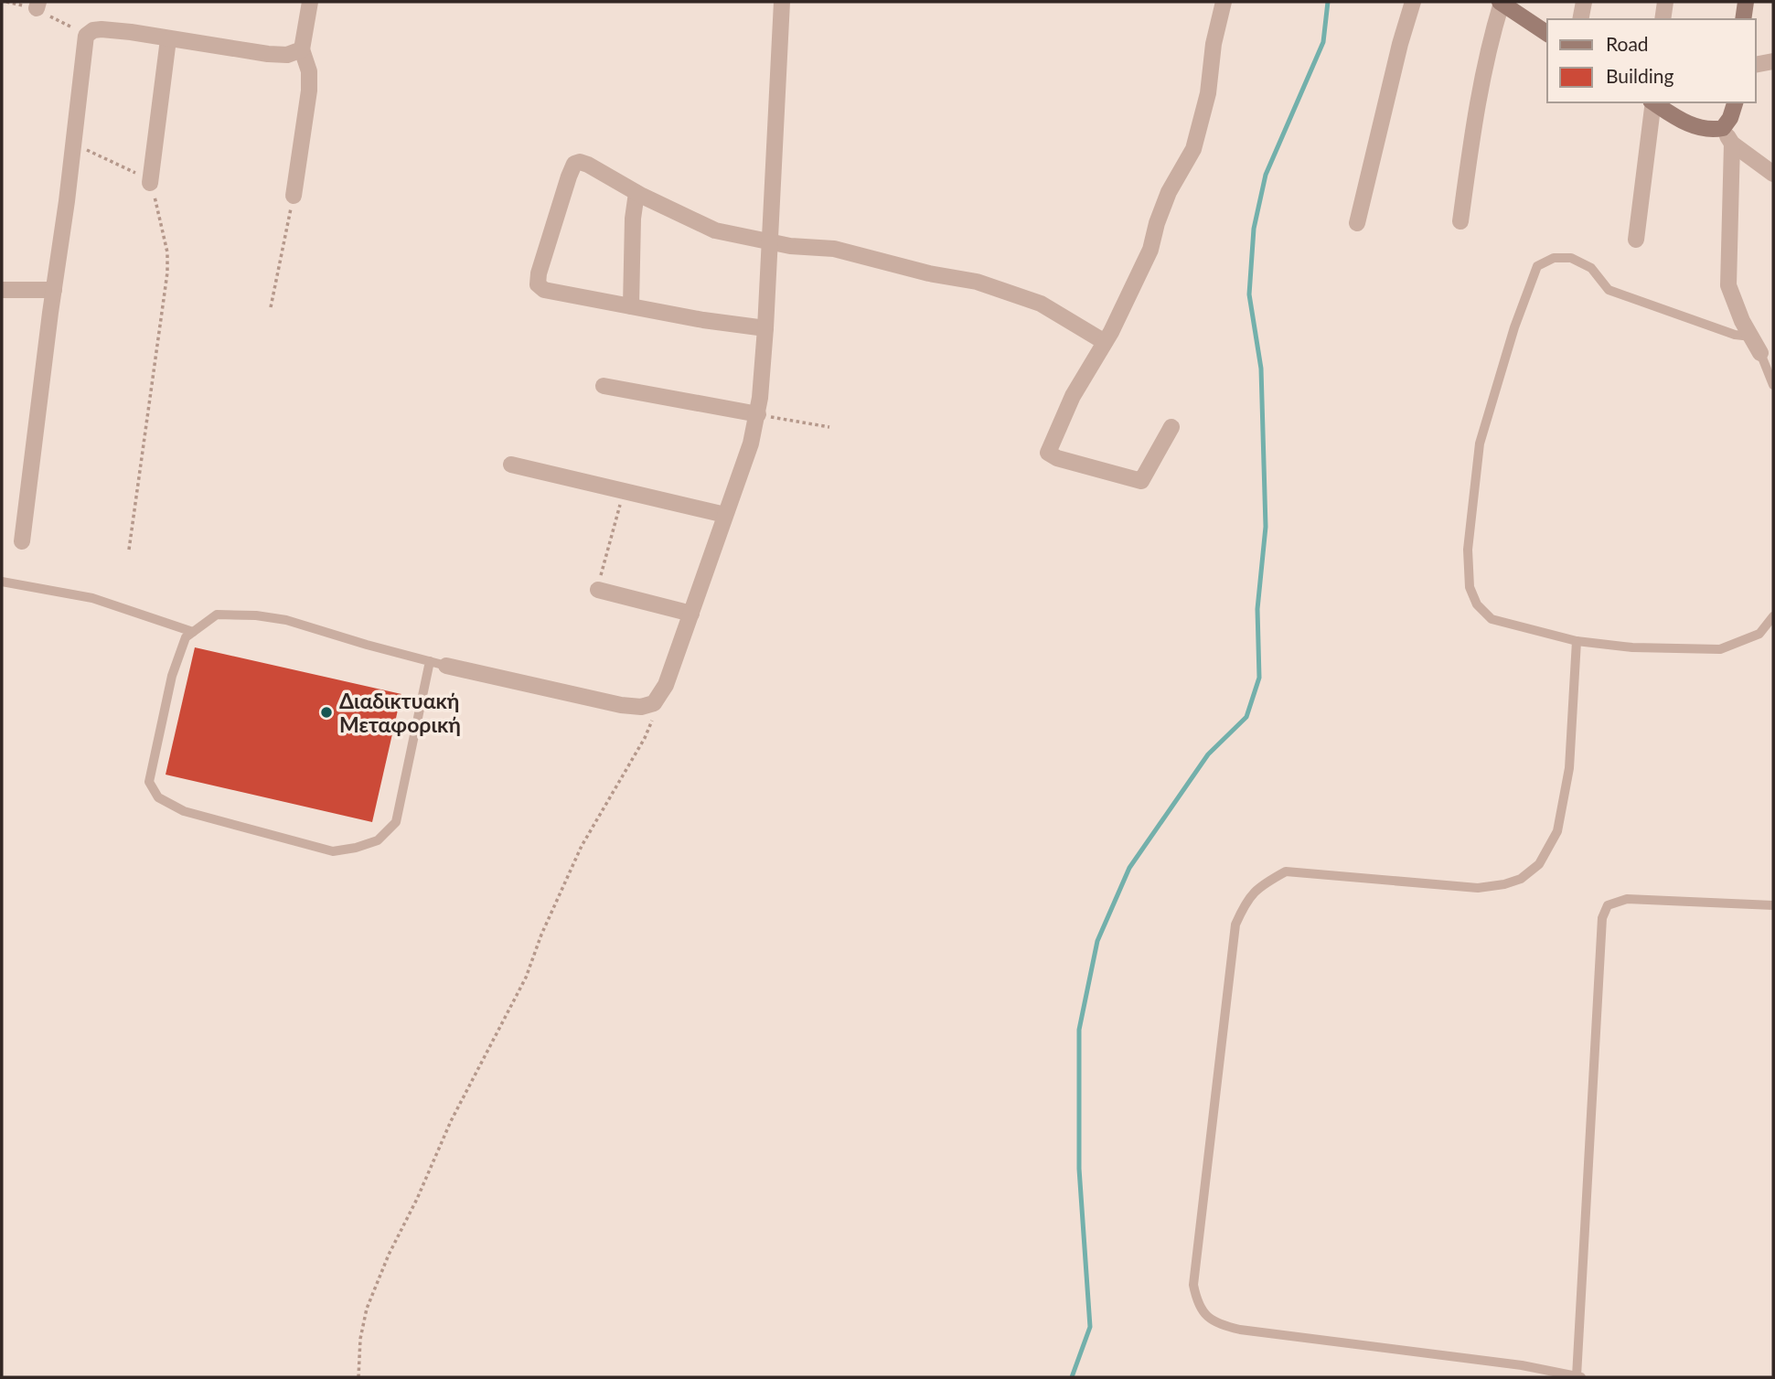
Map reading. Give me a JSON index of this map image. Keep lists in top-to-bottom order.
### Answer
{
  "places": ["Διαδικτυακή Μεταφορική"],
  "legend": ["Road", "Building"]
}
